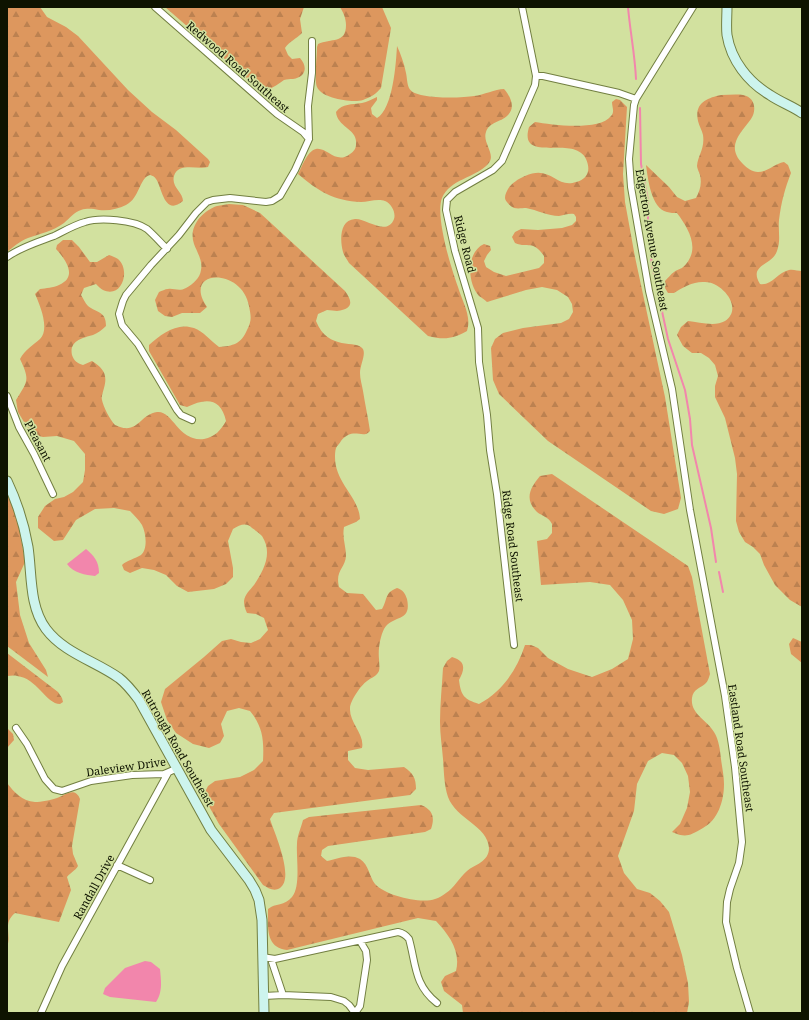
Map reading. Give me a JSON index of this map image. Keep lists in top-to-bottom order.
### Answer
{
  "streets": {
    "street": [
      "Redwood Road Southeast",
      "Edgerton Avenue Southeast",
      "Ridge Road",
      "Pleasant",
      "Ridge Road Southeast",
      "Rutrough Road Southeast",
      "Eastland Road Southeast",
      "Daleview Drive",
      "Randall Drive"
    ]
  },
  "crossings": [
    ["Edgerton Avenue Southeast", "Eastland Road Southeast"],
    ["Ridge Road", "Ridge Road Southeast"],
    ["Rutrough Road Southeast", "Daleview Drive"],
    ["Daleview Drive", "Randall Drive"]
  ]
}
